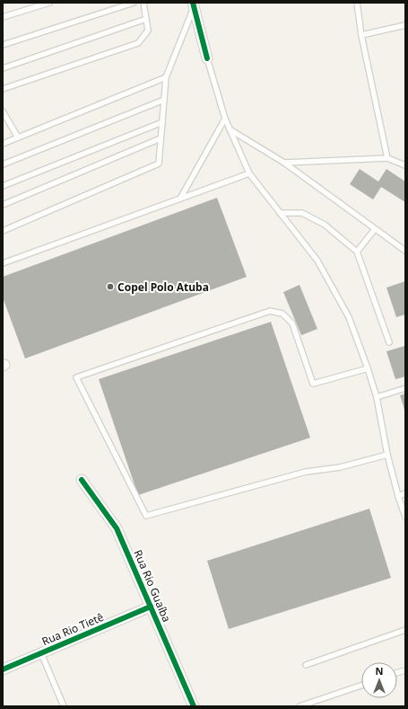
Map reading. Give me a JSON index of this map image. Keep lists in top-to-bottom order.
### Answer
{
  "streets": {
    "street": ["Rua Rio Guaíba", "Rua Rio Tietê"]
  },
  "crossings": [
    ["Rua Rio Guaíba", "Rua Rio Tietê"]
  ],
  "places": ["Copel Polo Atuba"],
  "north": "top"
}
